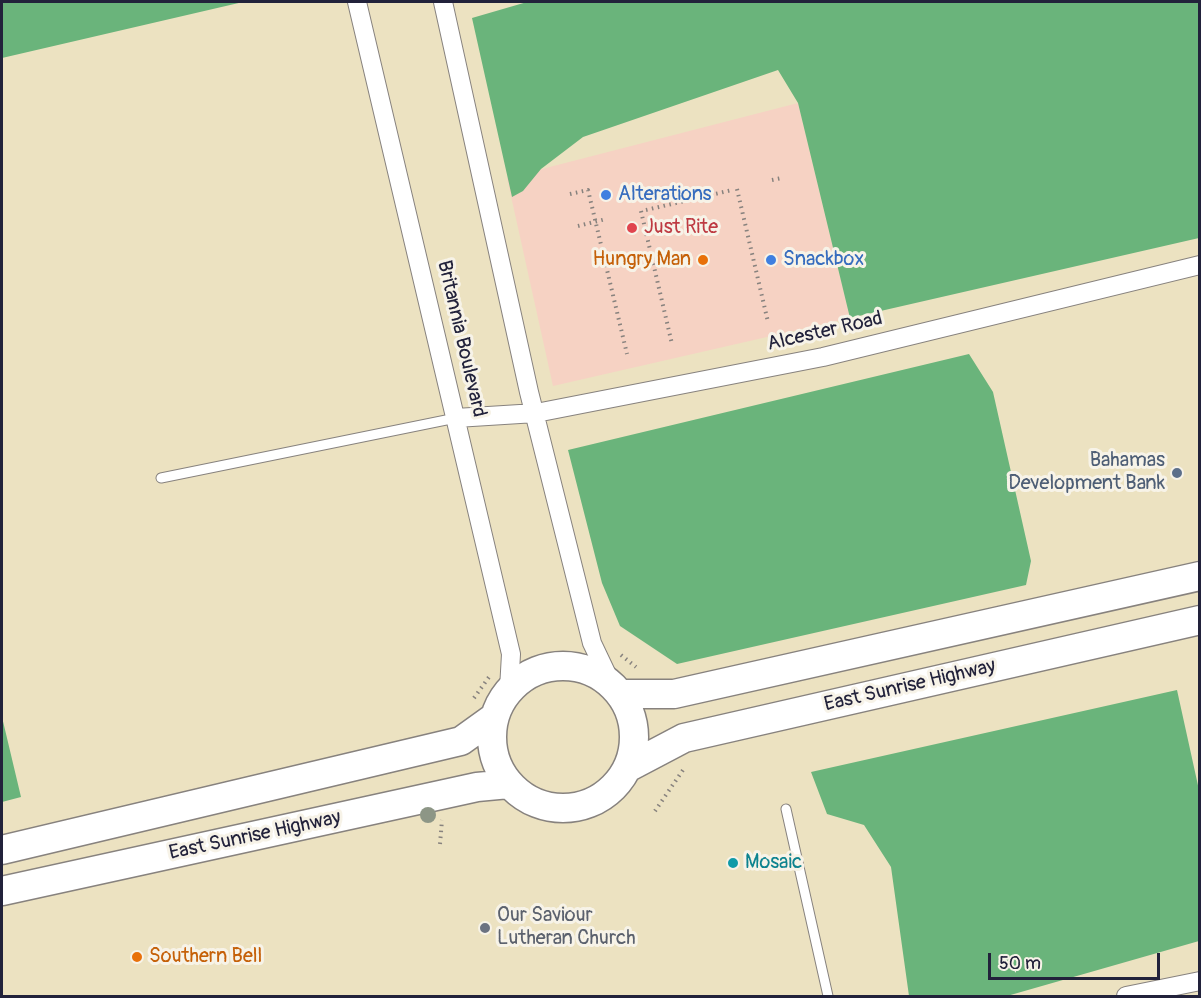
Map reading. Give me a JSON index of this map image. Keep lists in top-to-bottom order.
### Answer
{
  "streets": {
    "main road": ["East Sunrise Highway"],
    "street": ["Alcester Road", "Britannia Boulevard"]
  },
  "crossings": [
    ["Alcester Road", "Britannia Boulevard"],
    ["Britannia Boulevard", "East Sunrise Highway"]
  ],
  "places": [
    "Alterations",
    "Just Rite",
    "Hungry Man",
    "Snackbox",
    "Bahamas Development Bank",
    "Mosaic",
    "Our Saviour Lutheran Church",
    "Southern Bell"
  ],
  "scale_bar": "50 m"
}
